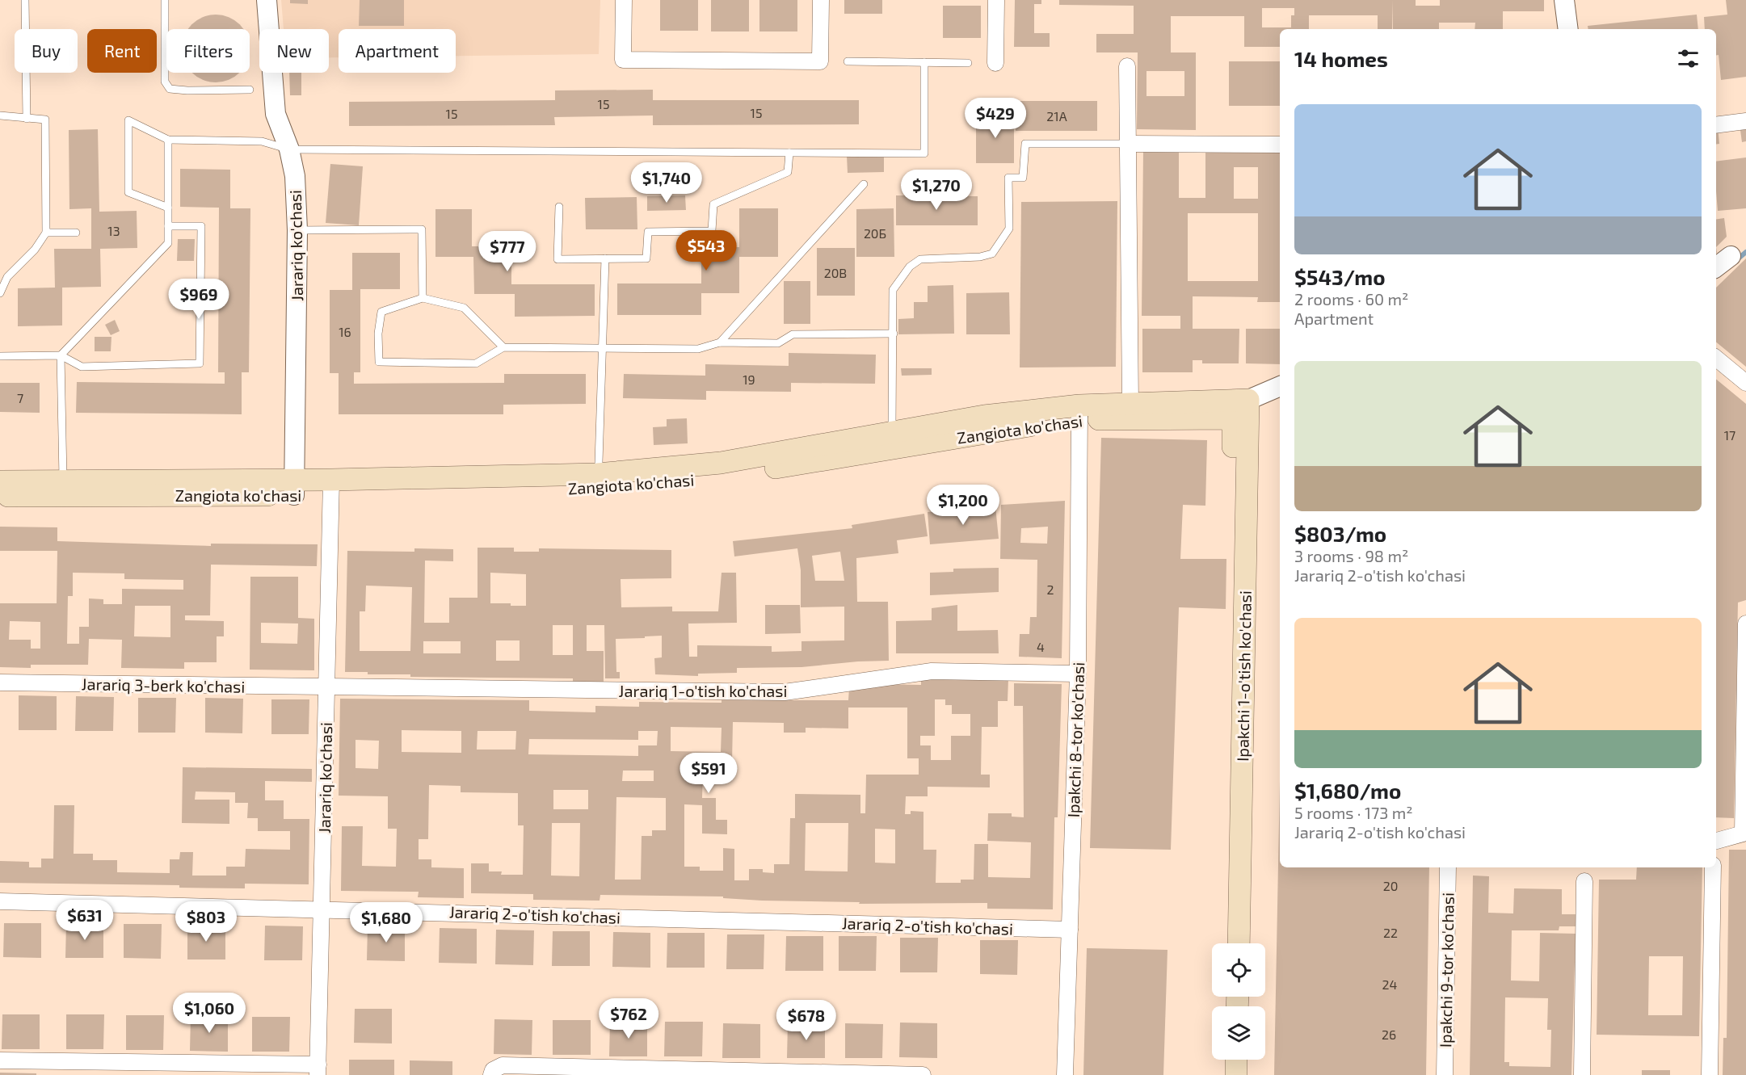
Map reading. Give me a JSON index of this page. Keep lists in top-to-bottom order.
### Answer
{
  "streets": {
    "main road": ["Zangiota ko'chasi", "Ipakchi 1-o'tish ko'chasi"],
    "street": [
      "Jarariq ko'chasi",
      "Jarariq 3-berk ko'chasi",
      "Jarariq 1-o'tish ko'chasi",
      "Ipakchi 8-tor ko'chasi",
      "Jarariq 2-o'tish ko'chasi",
      "Ipakchi 9-tor ko'chasi"
    ]
  },
  "crossings": [
    ["Jarariq ko'chasi", "Zangiota ko'chasi"],
    ["Jarariq ko'chasi", "Jarariq 3-berk ko'chasi"],
    ["Jarariq ko'chasi", "Jarariq 1-o'tish ko'chasi"],
    ["Jarariq ko'chasi", "Jarariq 2-o'tish ko'chasi"],
    ["Zangiota ko'chasi", "Ipakchi 1-o'tish ko'chasi"],
    ["Zangiota ko'chasi", "Ipakchi 8-tor ko'chasi"],
    ["Jarariq 3-berk ko'chasi", "Jarariq 1-o'tish ko'chasi"],
    ["Jarariq 1-o'tish ko'chasi", "Ipakchi 8-tor ko'chasi"],
    ["Ipakchi 8-tor ko'chasi", "Jarariq 2-o'tish ko'chasi"]
  ],
  "house_numbers": [
    "15",
    "15",
    "15",
    "21А",
    "13",
    "20Б",
    "20В",
    "16",
    "19",
    "7",
    "17",
    "2",
    "4",
    "20",
    "22",
    "24",
    "26"
  ],
  "page": {
    "chip": [
      "Buy",
      "Rent",
      "Filters",
      "New",
      "Apartment"
    ],
    "heading": "14 homes",
    "list": [
      {
        "name": "$543/mo",
        "note": "2 rooms · 60 m² · Apartment"
      },
      {
        "name": "$803/mo",
        "note": "3 rooms · 98 m² · Jarariq 2-o'tish ko'chasi"
      },
      {
        "name": "$1,680/mo",
        "note": "5 rooms · 173 m² · Jarariq 2-o'tish ko'chasi"
      }
    ],
    "price": [
      "$429",
      "$1,740",
      "$1,270",
      "$543",
      "$777",
      "$969",
      "$1,200",
      "$591",
      "$631",
      "$803",
      "$1,680",
      "$1,060",
      "$762",
      "$678"
    ]
  }
}
